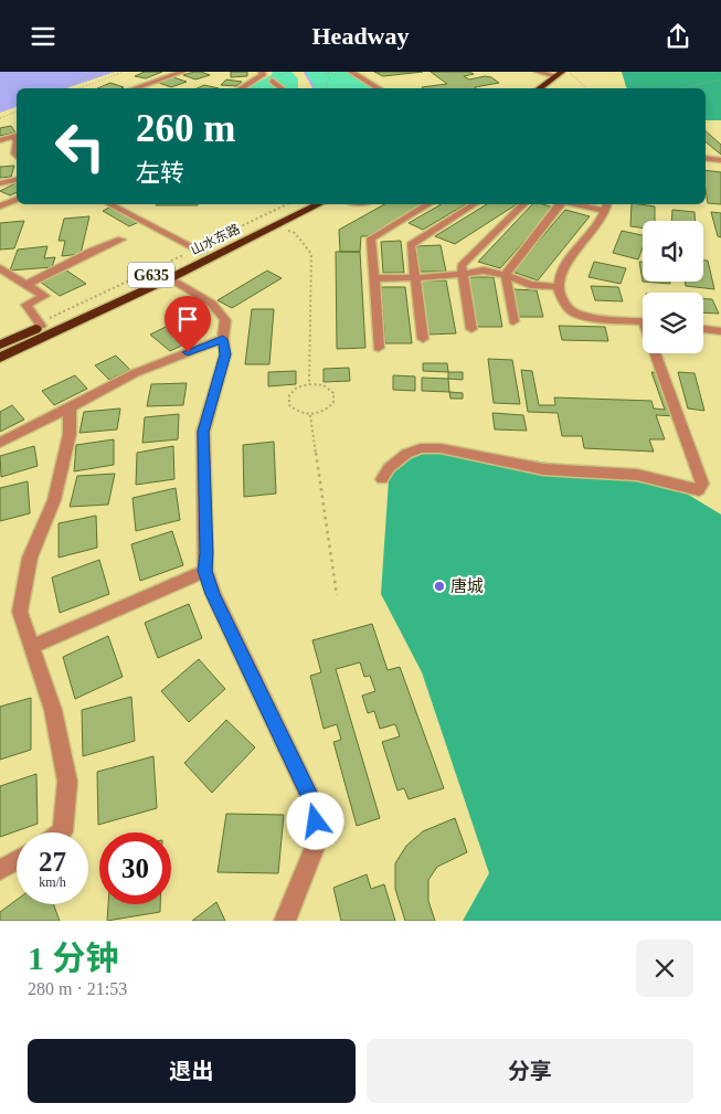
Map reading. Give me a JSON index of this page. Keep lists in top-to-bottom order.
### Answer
{
  "streets": {
    "highway": ["山水东路", "G635"]
  },
  "places": ["唐城"],
  "page": {
    "header": "Headway",
    "turn": ["260 m", "左转"],
    "speed": "27 km/h",
    "limit": "30",
    "heading": ["1 分钟", "280 m · 21:53"],
    "buttons": ["退出", "分享"]
  }
}
